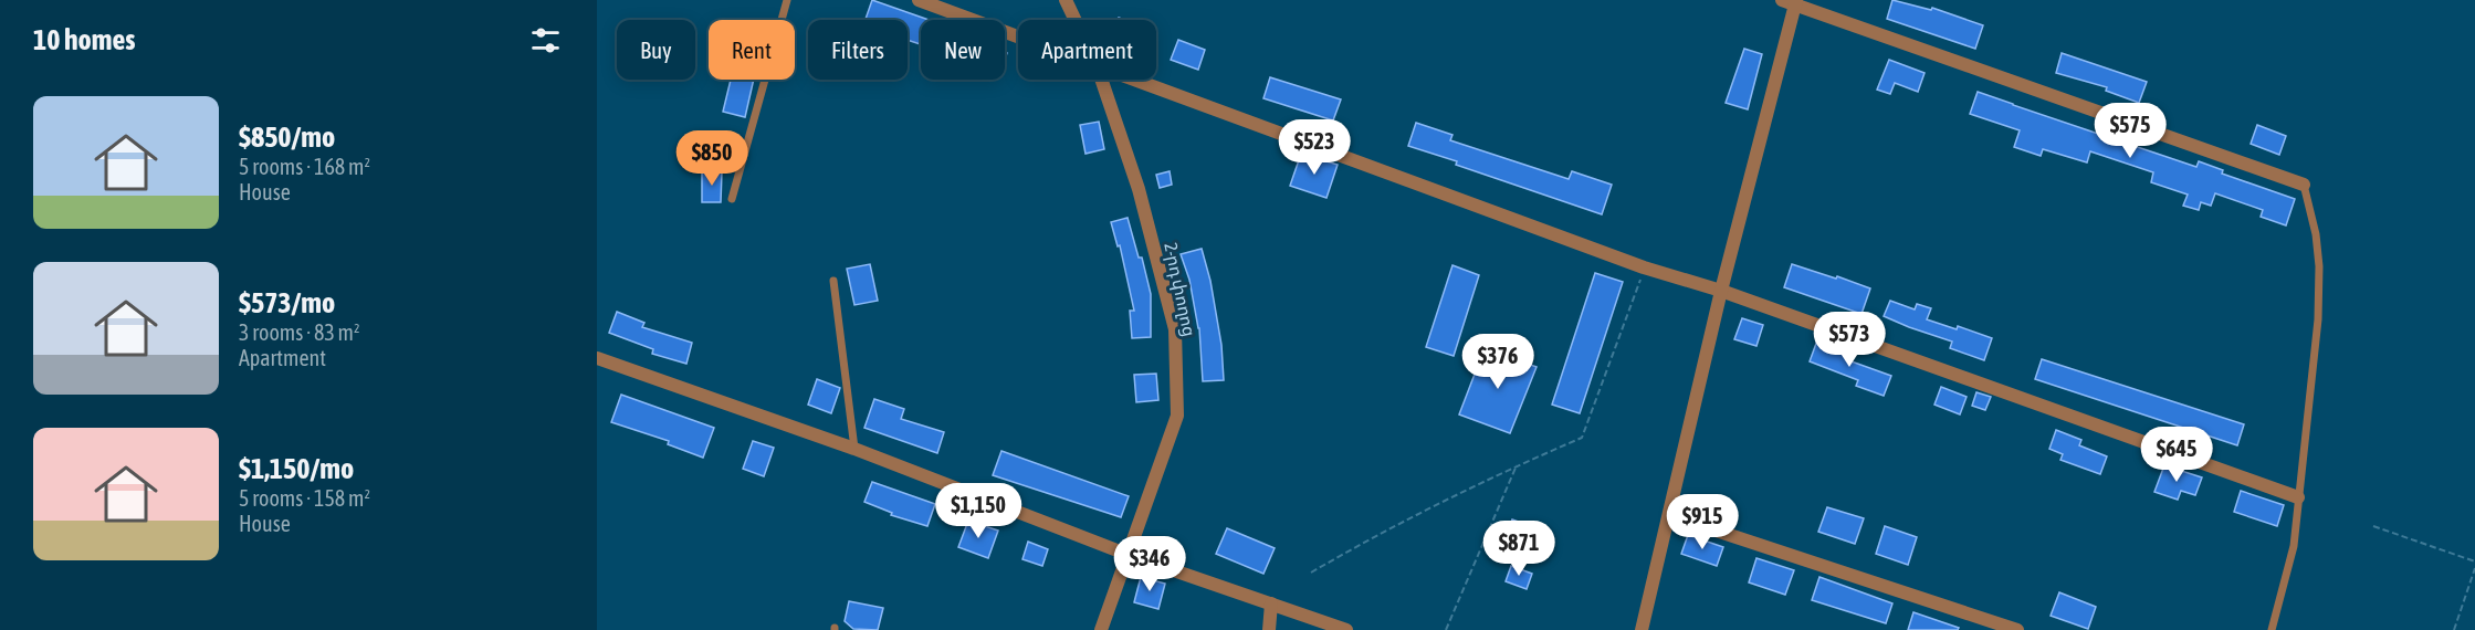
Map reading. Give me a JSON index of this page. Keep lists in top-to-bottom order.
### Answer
{
  "streets": {
    "street": ["2-րդ փողոց"]
  },
  "page": {
    "heading": "10 homes",
    "chip": [
      "Buy",
      "Rent",
      "Filters",
      "New",
      "Apartment"
    ],
    "list": [
      {
        "name": "$850/mo",
        "note": "5 rooms · 168 m² · House"
      },
      {
        "name": "$573/mo",
        "note": "3 rooms · 83 m² · Apartment"
      },
      {
        "name": "$1,150/mo",
        "note": "5 rooms · 158 m² · House"
      }
    ],
    "price": [
      "$575",
      "$523",
      "$850",
      "$573",
      "$376",
      "$645",
      "$1,150",
      "$915",
      "$871",
      "$346"
    ]
  }
}
